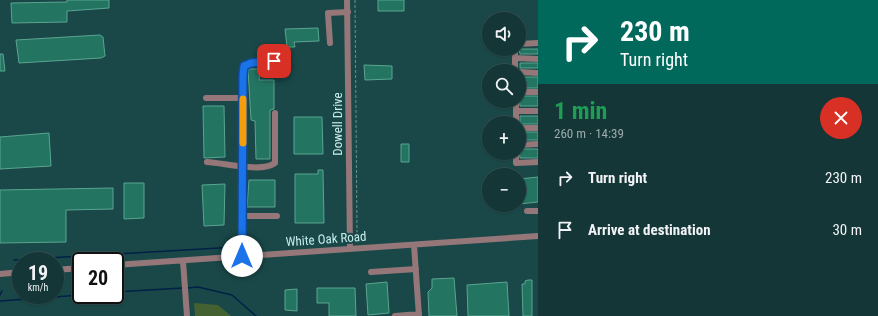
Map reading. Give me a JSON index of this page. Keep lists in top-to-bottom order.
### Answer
{
  "streets": {
    "street": ["Dowell Drive", "White Oak Road"]
  },
  "crossings": [
    ["Dowell Drive", "White Oak Road"]
  ],
  "page": {
    "turn": ["230 m", "Turn right"],
    "map_buttons": ["+", "−"],
    "heading": ["1 min", "260 m · 14:39"],
    "list": [
      {
        "name": "Turn right",
        "value": "230 m"
      },
      {
        "name": "Arrive at destination",
        "value": "30 m"
      }
    ],
    "speed": "19 km/h",
    "limit": "20"
  }
}
